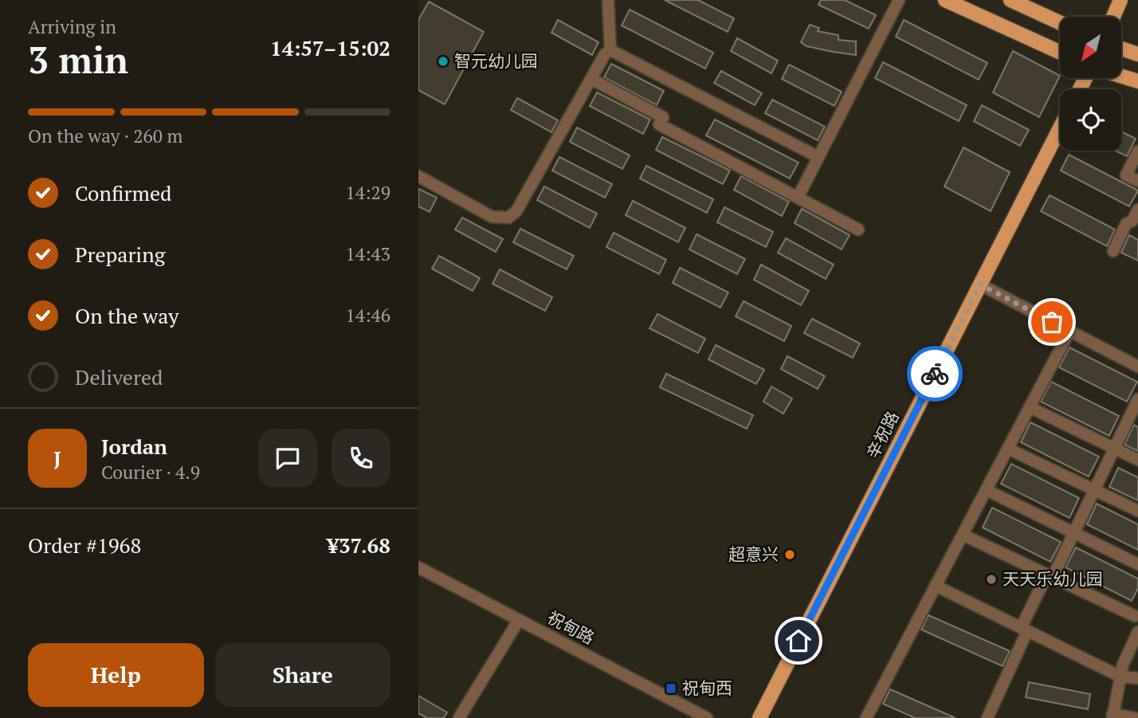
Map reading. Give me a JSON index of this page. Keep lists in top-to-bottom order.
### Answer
{
  "streets": {
    "main road": ["辛祝路"],
    "street": ["祝甸路"]
  },
  "places": {
    "other": ["智元幼儿园", "超意兴", "天天乐幼儿园"],
    "transit": ["祝甸西"]
  },
  "north": "bottom left",
  "page": {
    "heading": ["3 min", "Arriving in", "14:57–15:02"],
    "panel": [
      "Jordan",
      "Courier · 4.9",
      "Order #1968",
      "¥37.68"
    ],
    "bar": "On the way · 260 m",
    "list": [
      ["Confirmed", "14:29"],
      ["Preparing", "14:43"],
      ["On the way", "14:46"],
      "Delivered"
    ],
    "round": "J",
    "buttons": ["Help", "Share"]
  }
}
